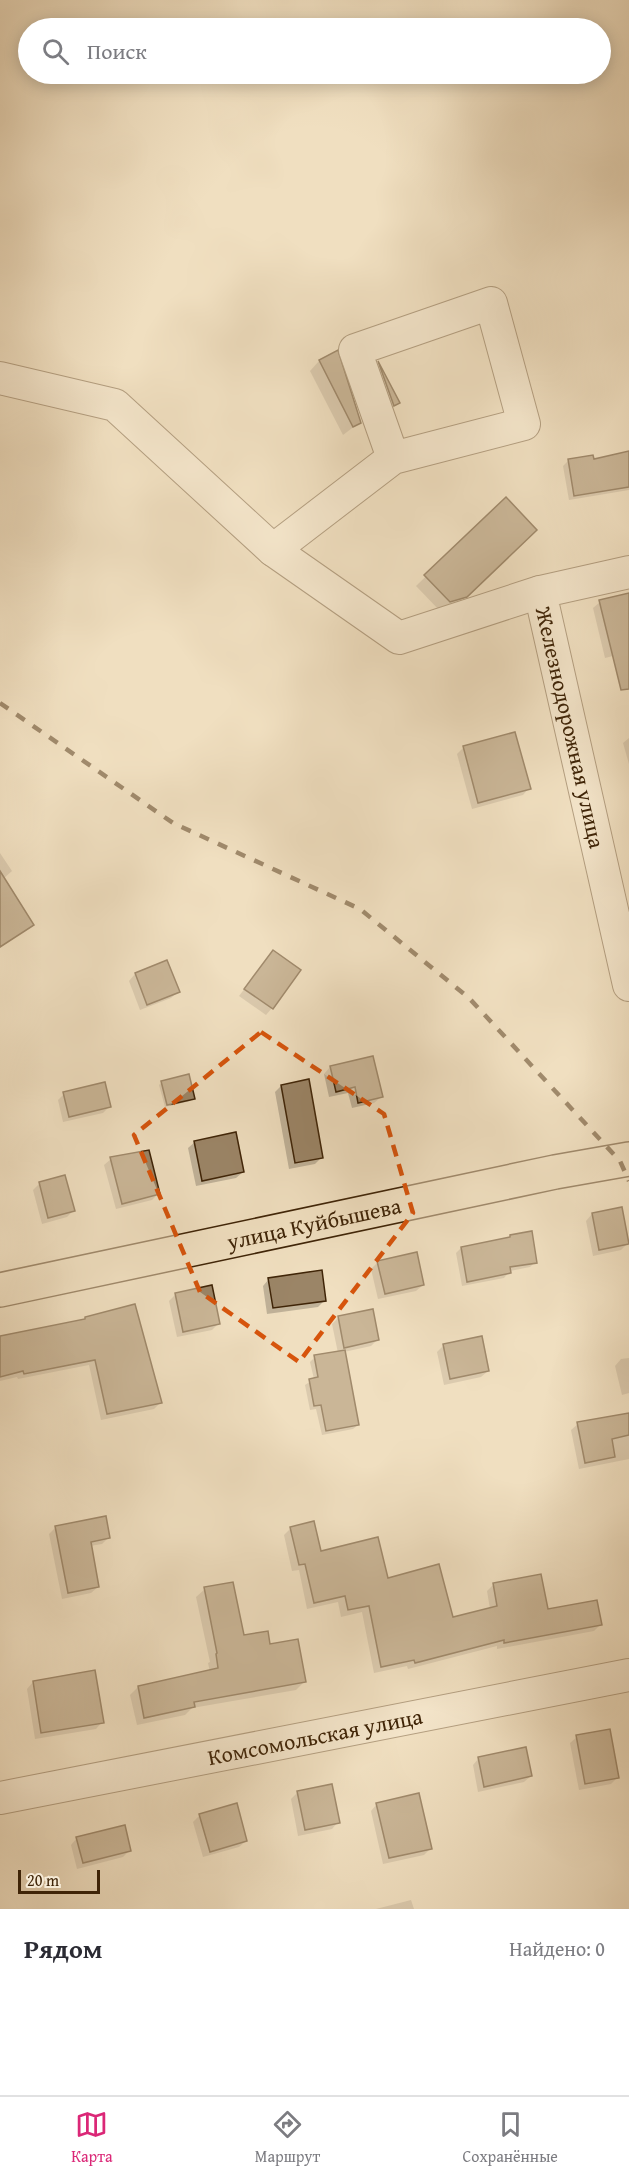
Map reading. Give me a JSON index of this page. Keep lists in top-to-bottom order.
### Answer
{
  "streets": {
    "main road": ["улица Куйбышева"],
    "street": ["Железнодорожная улица", "Комсомольская улица"]
  },
  "scale_bar": "20 m",
  "page": {
    "search": "Поиск",
    "scale": "20 m",
    "heading": ["Рядом", "Найдено: 0"],
    "nav": ["Карта", "Маршрут", "Сохранённые"]
  }
}
